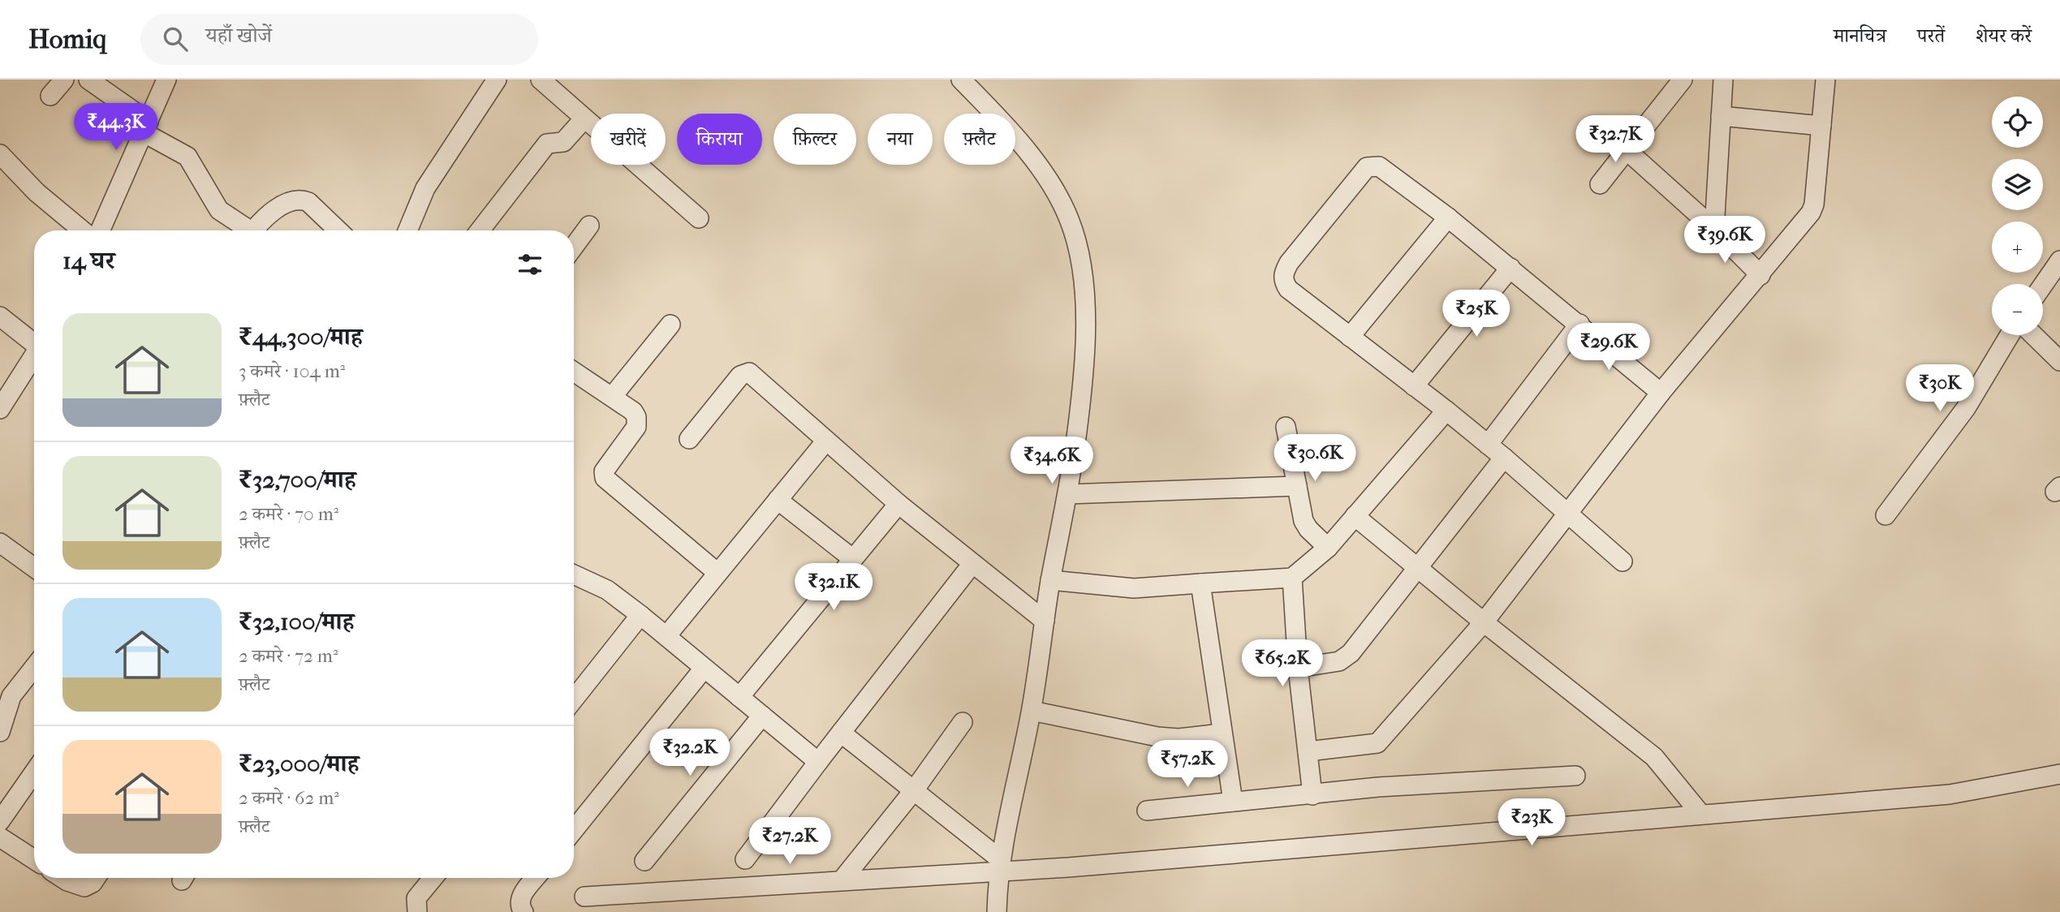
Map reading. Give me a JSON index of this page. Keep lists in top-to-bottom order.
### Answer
{
  "page": {
    "header": "Homiq",
    "search": "यहाँ खोजें",
    "nav": ["मानचित्र", "परतें", "शेयर करें"],
    "map_buttons": ["+", "−"],
    "price": [
      "₹44.3K",
      "₹32.7K",
      "₹39.6K",
      "₹25K",
      "₹29.6K",
      "₹30K",
      "₹30.6K",
      "₹34.6K",
      "₹32.1K",
      "₹65.2K",
      "₹32.2K",
      "₹57.2K",
      "₹23K",
      "₹27.2K"
    ],
    "chip": [
      "खरीदें",
      "किराया",
      "फ़िल्टर",
      "नया",
      "फ़्लैट"
    ],
    "heading": "14 घर",
    "list": [
      {
        "name": "₹44,300/माह",
        "note": "3 कमरे · 104 m² · फ़्लैट"
      },
      {
        "name": "₹32,700/माह",
        "note": "2 कमरे · 70 m² · फ़्लैट"
      },
      {
        "name": "₹32,100/माह",
        "note": "2 कमरे · 72 m² · फ़्लैट"
      },
      {
        "name": "₹23,000/माह",
        "note": "2 कमरे · 62 m² · फ़्लैट"
      }
    ]
  }
}
